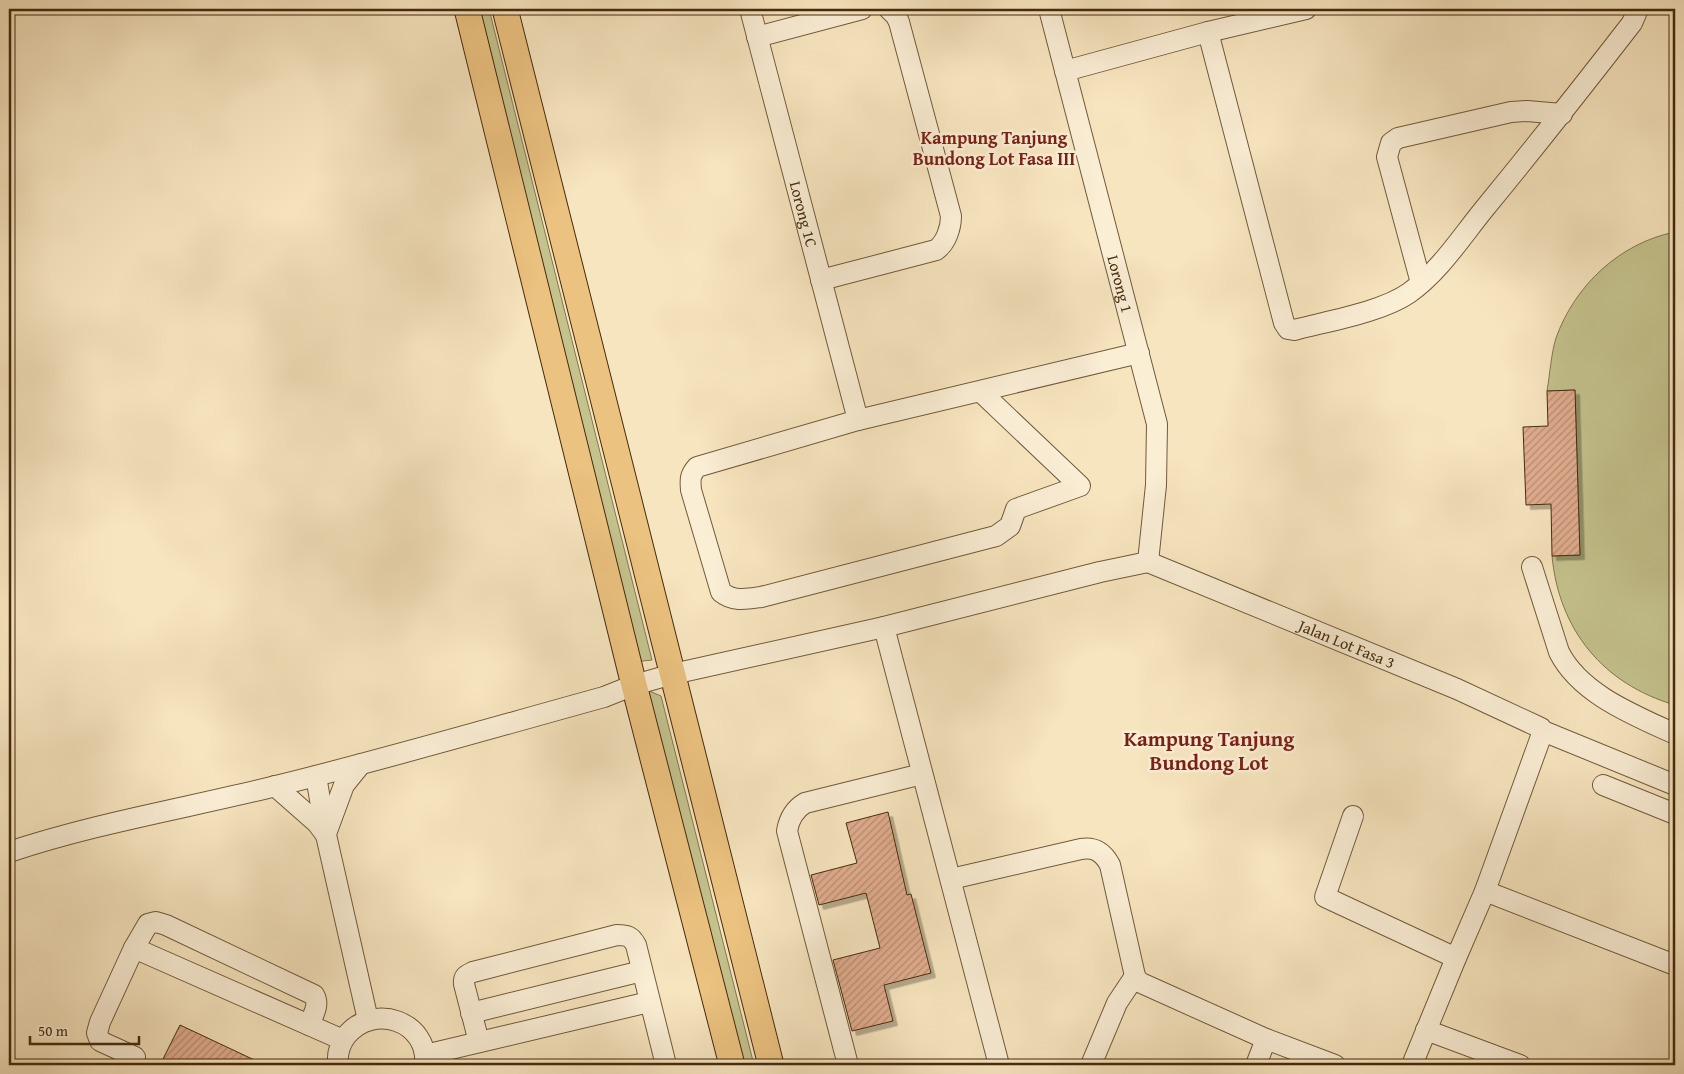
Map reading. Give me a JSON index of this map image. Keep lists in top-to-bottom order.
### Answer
{
  "streets": {
    "street": ["Lorong 1C", "Lorong 1", "Jalan Lot Fasa 3"]
  },
  "crossings": [
    ["Lorong 1", "Jalan Lot Fasa 3"]
  ],
  "districts": ["Kampung Tanjung Bundong Lot Fasa III", "Kampung Tanjung Bundong Lot"],
  "scale_bar": "50 m"
}
